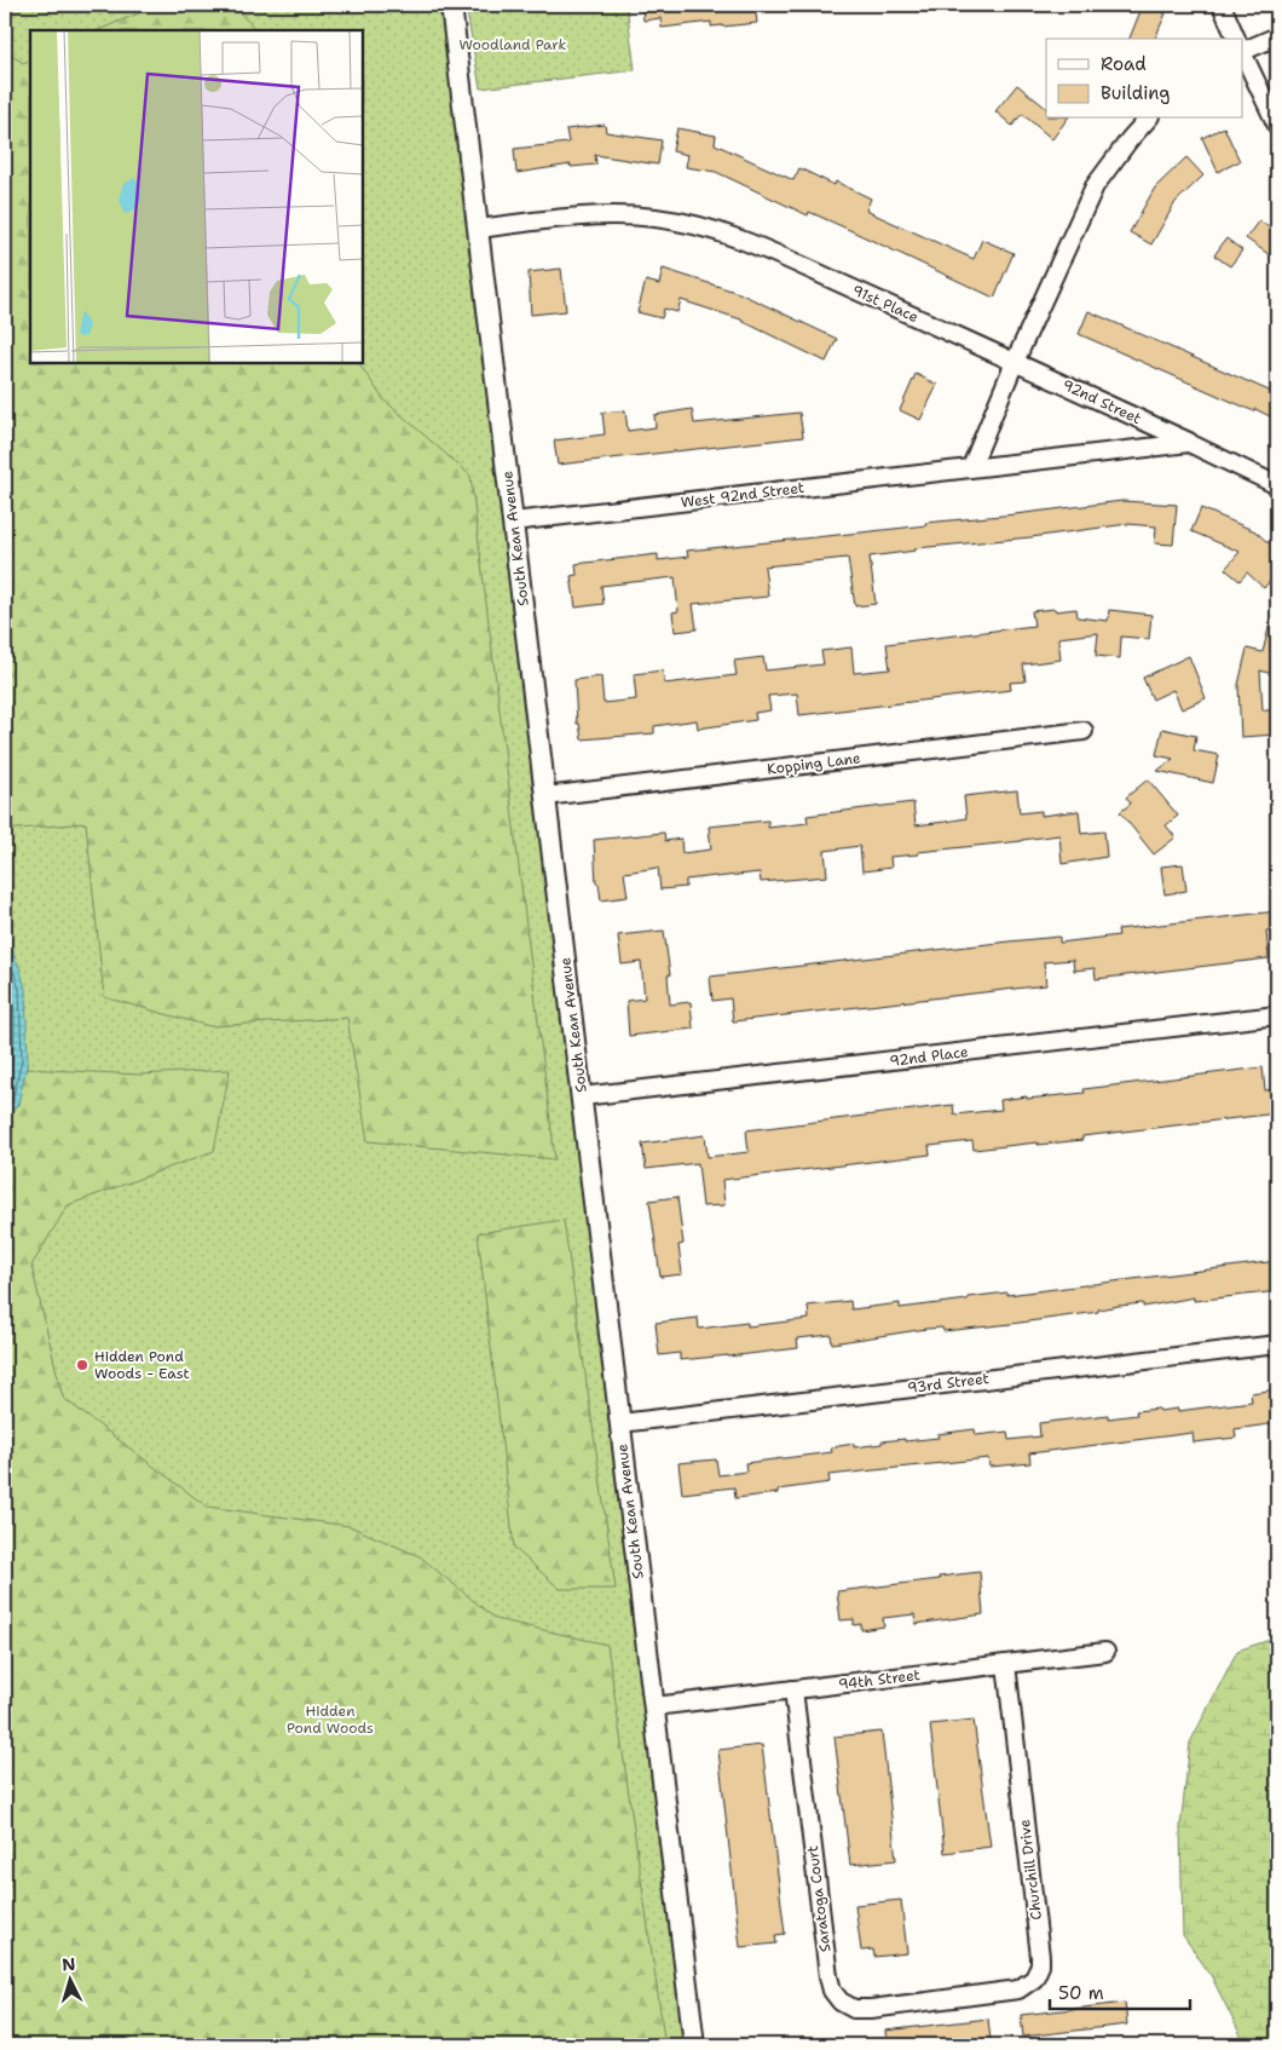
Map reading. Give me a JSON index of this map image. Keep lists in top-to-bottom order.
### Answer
{
  "streets": {
    "street": [
      "91st Place",
      "92nd Street",
      "West 92nd Street",
      "South Kean Avenue",
      "Kopping Lane",
      "92nd Place",
      "93rd Street",
      "94th Street",
      "Churchill Drive",
      "Saratoga Court"
    ]
  },
  "crossings": [
    ["91st Place", "92nd Street"],
    ["91st Place", "South Kean Avenue"],
    ["92nd Street", "West 92nd Street"],
    ["West 92nd Street", "South Kean Avenue"],
    ["South Kean Avenue", "Kopping Lane"],
    ["South Kean Avenue", "92nd Place"],
    ["South Kean Avenue", "93rd Street"],
    ["South Kean Avenue", "94th Street"],
    ["94th Street", "Churchill Drive"],
    ["94th Street", "Saratoga Court"],
    ["Churchill Drive", "Saratoga Court"]
  ],
  "parks": ["Woodland Park", "Hidden Pond Woods"],
  "places": ["Hidden Pond Woods - East"],
  "legend": ["Road", "Building"],
  "scale_bar": "50 m",
  "north": "top"
}
